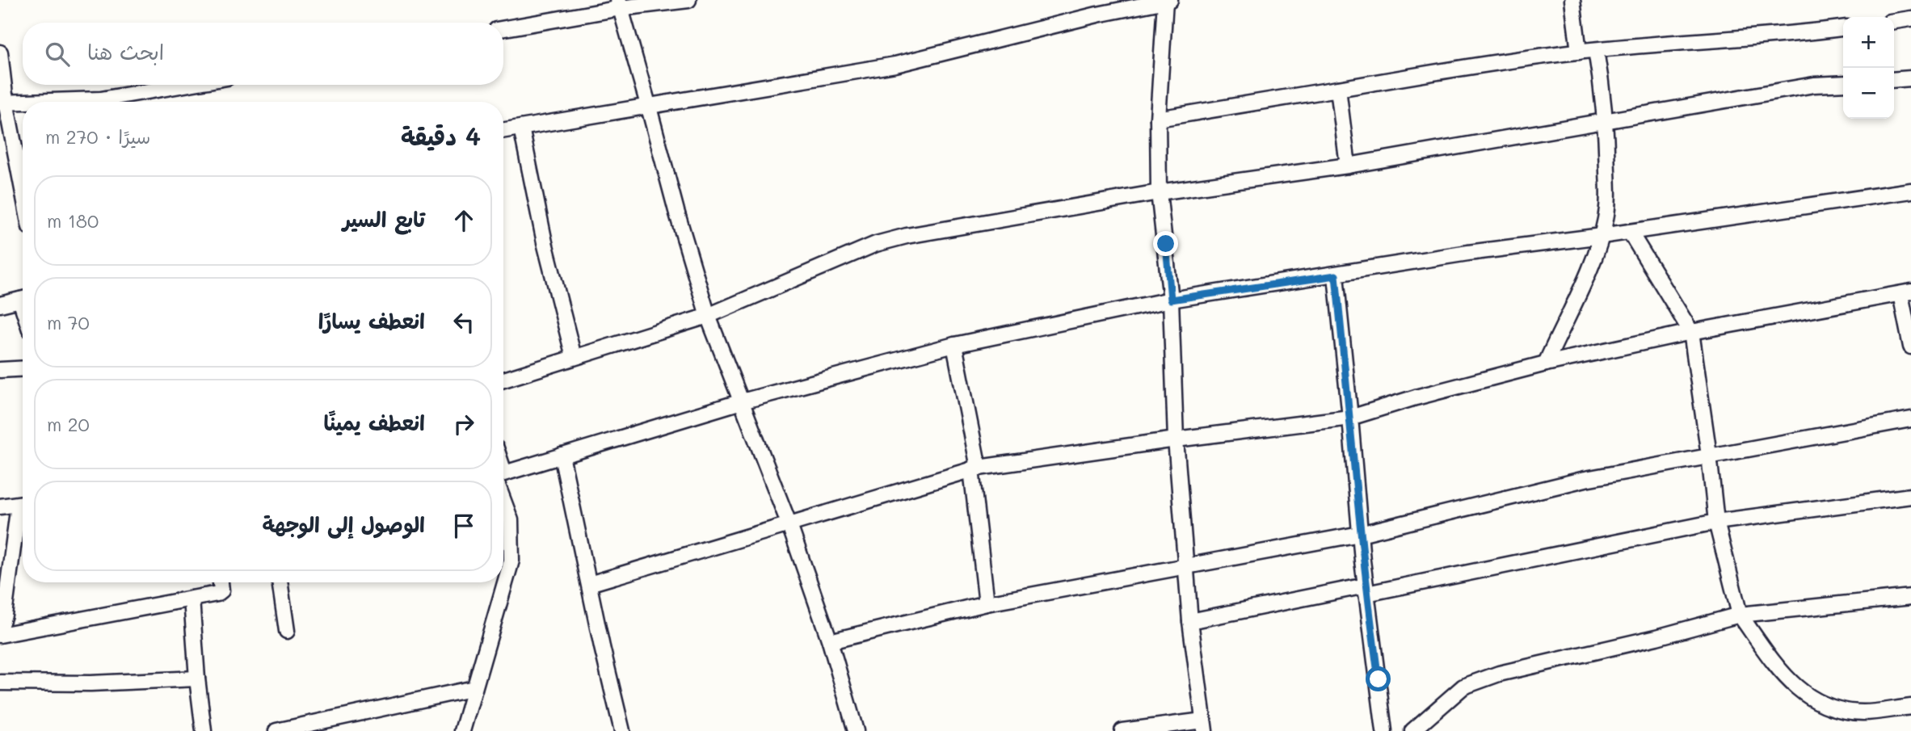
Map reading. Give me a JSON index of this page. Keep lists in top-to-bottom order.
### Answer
{
  "page": {
    "map_buttons": ["+", "−"],
    "search": "ابحث هنا",
    "heading": ["4 دقيقة", "سيرًا · 270 m"],
    "list": [
      ["تابع السير", "180 m"],
      ["انعطف يسارًا", "70 m"],
      ["انعطف يمينًا", "20 m"],
      "الوصول إلى الوجهة"
    ]
  }
}
